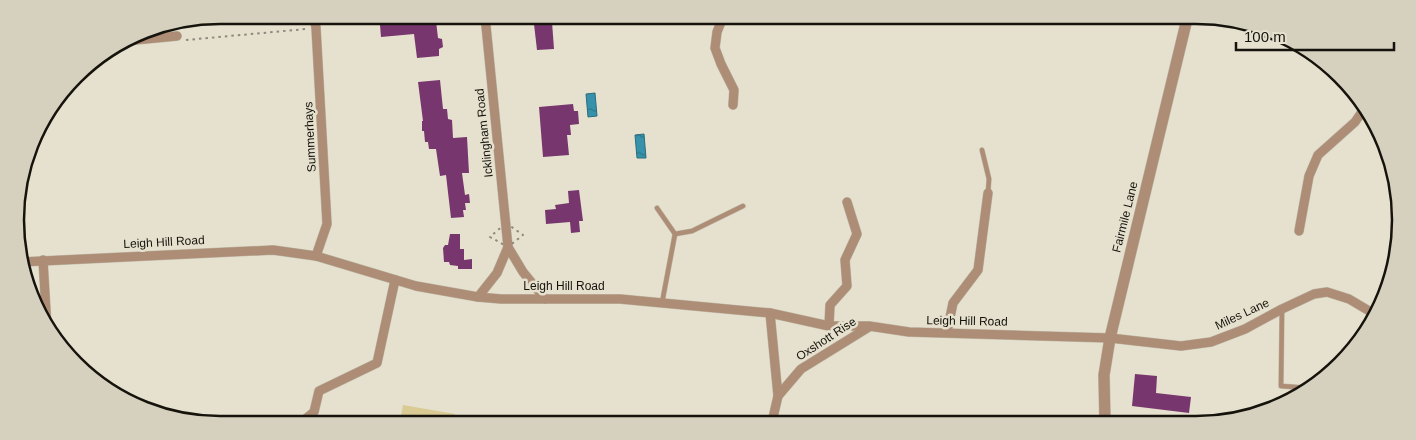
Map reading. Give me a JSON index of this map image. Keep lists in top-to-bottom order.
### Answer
{
  "streets": {
    "street": [
      "Icklingham Road",
      "Summerhays",
      "Fairmile Lane",
      "Leigh Hill Road",
      "Miles Lane",
      "Oxshott Rise"
    ]
  },
  "crossings": [
    ["Icklingham Road", "Leigh Hill Road"],
    ["Summerhays", "Leigh Hill Road"],
    ["Fairmile Lane", "Leigh Hill Road"],
    ["Fairmile Lane", "Miles Lane"],
    ["Leigh Hill Road", "Miles Lane"],
    ["Leigh Hill Road", "Oxshott Rise"]
  ],
  "scale_bar": "100 m"
}
